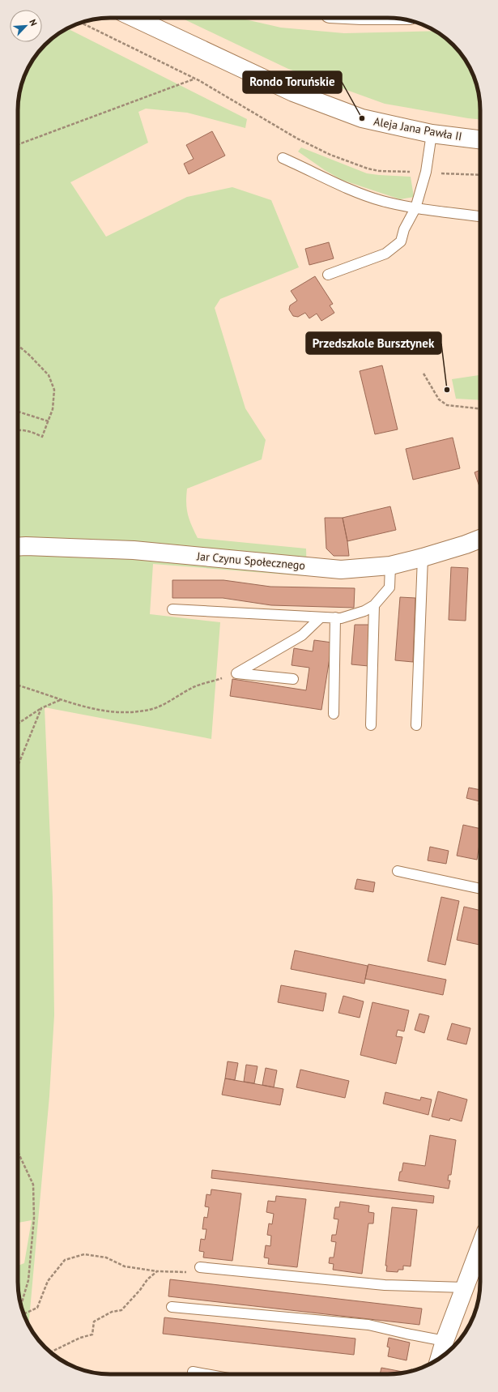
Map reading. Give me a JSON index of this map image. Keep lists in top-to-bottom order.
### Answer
{
  "streets": {
    "street": ["Aleja Jana Pawła II", "Jar Czynu Społecznego"]
  },
  "places": ["Rondo Toruńskie", "Przedszkole Bursztynek"],
  "north": "top right"
}
